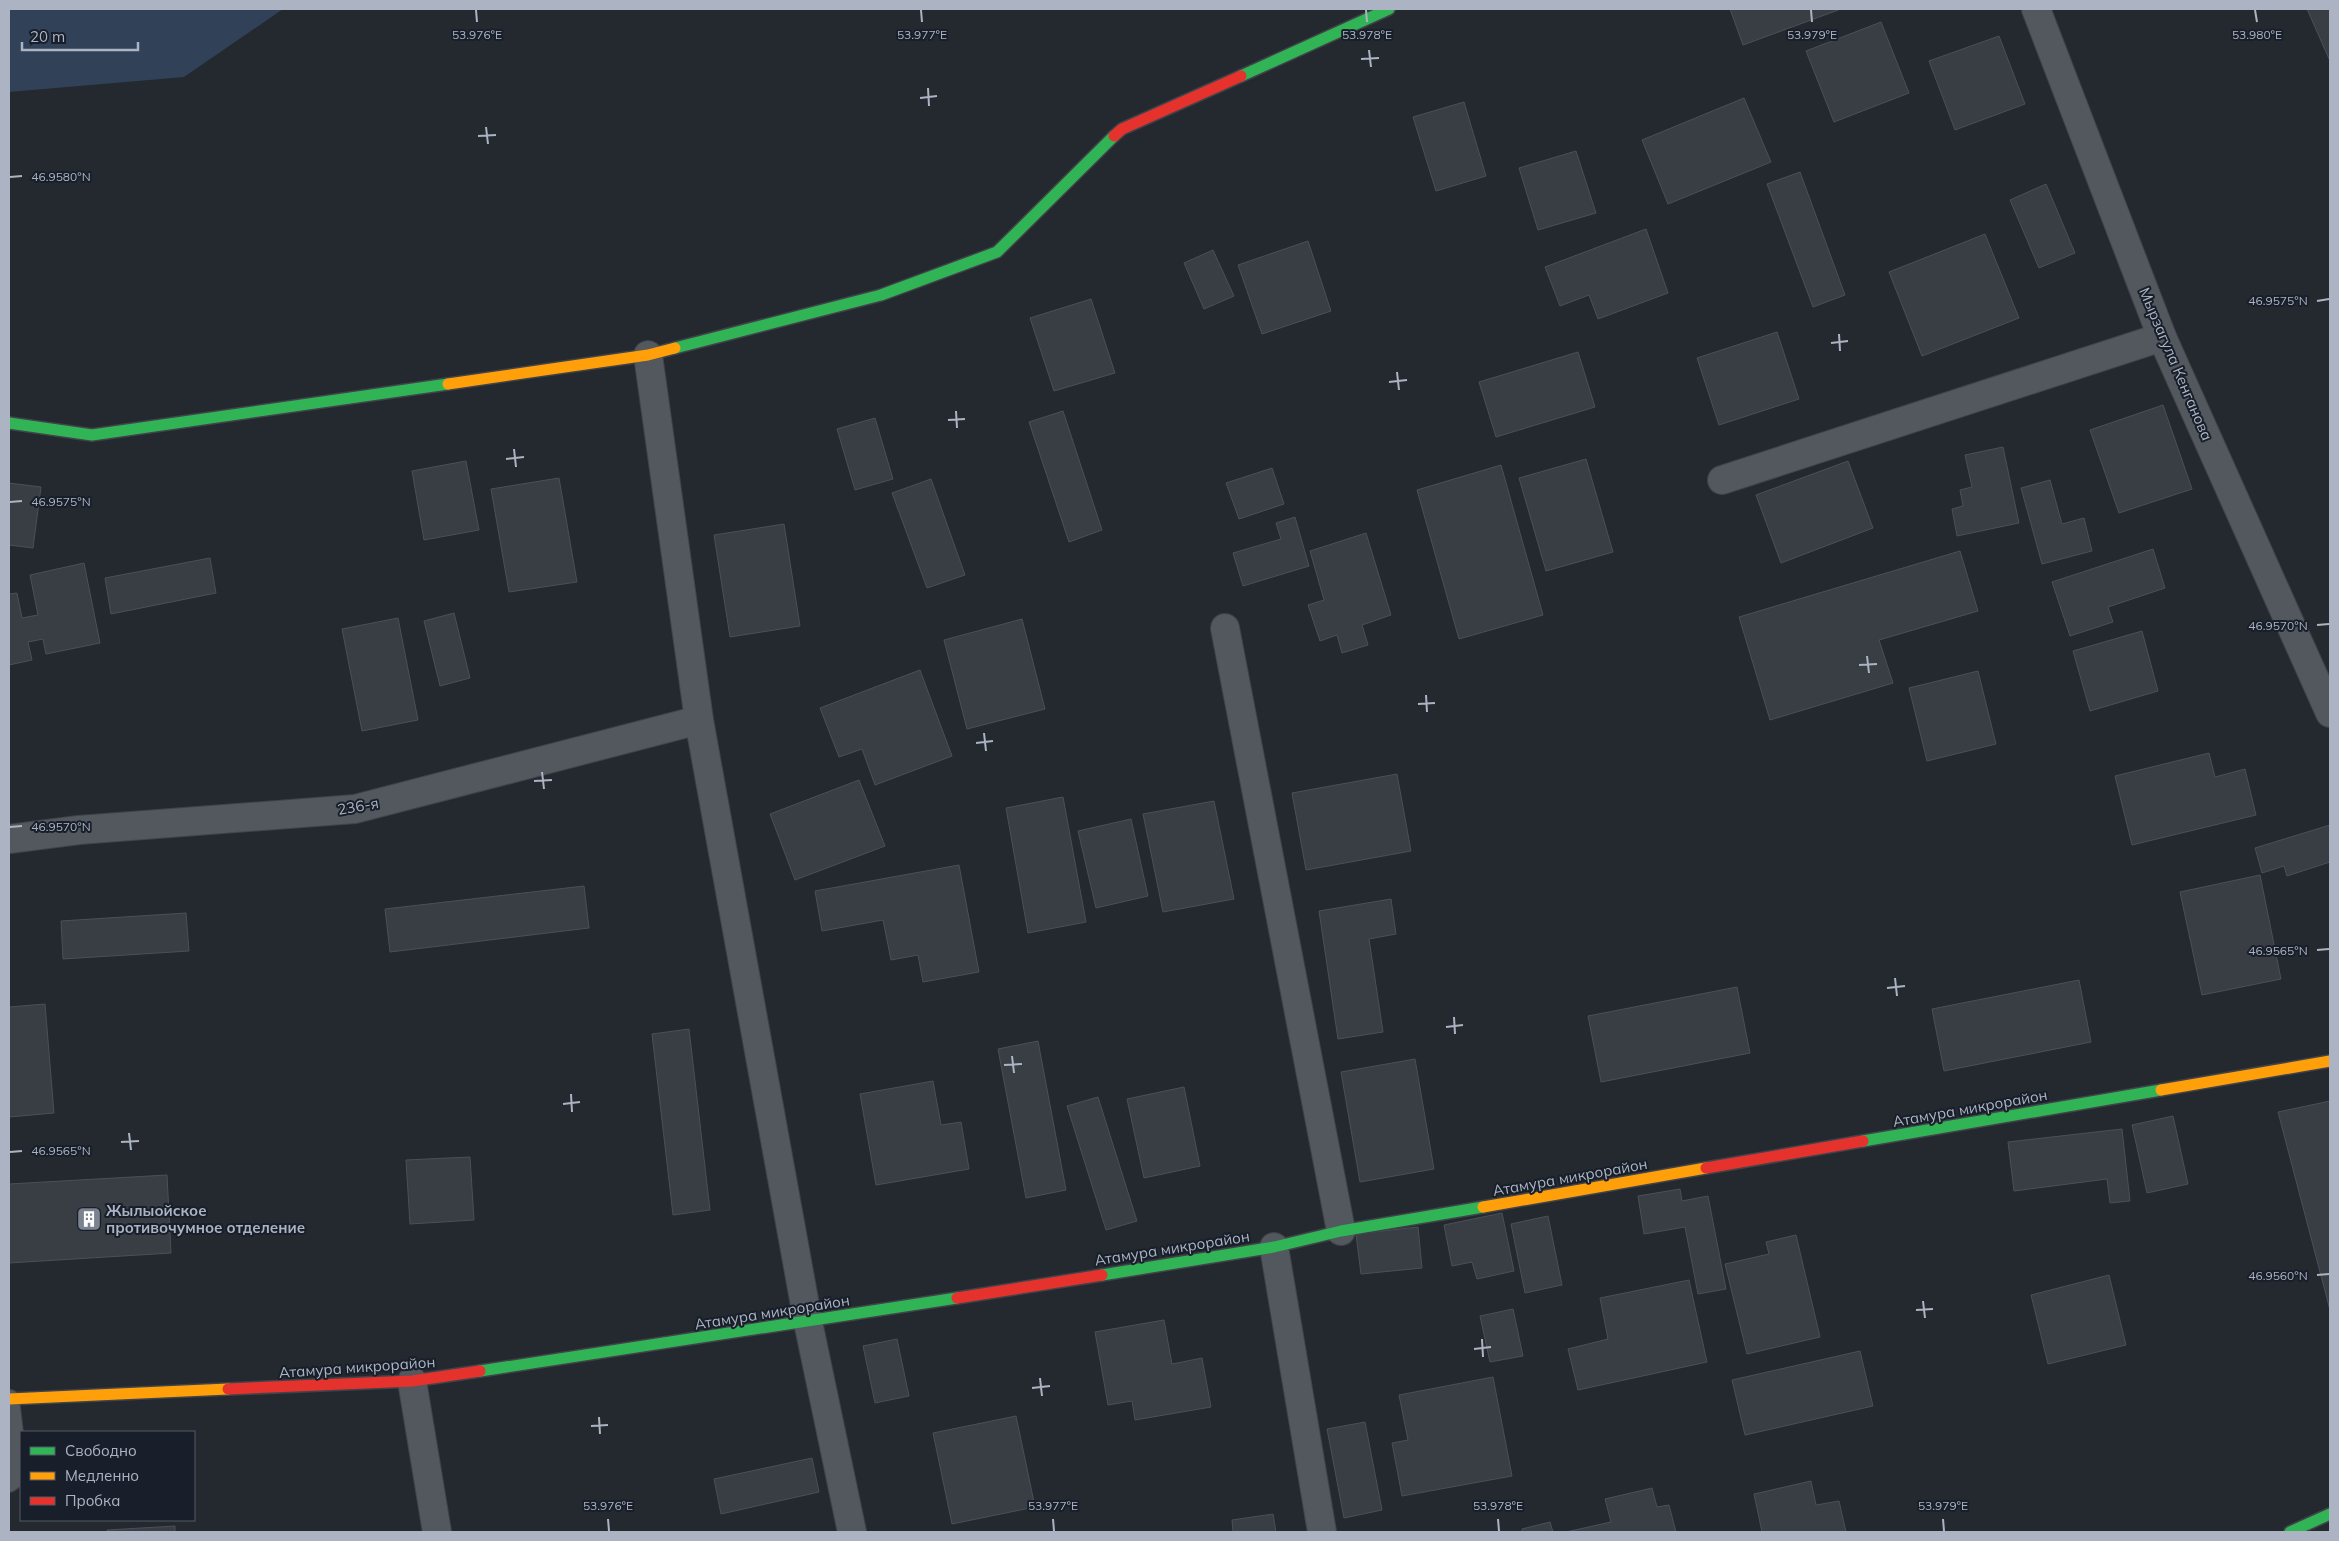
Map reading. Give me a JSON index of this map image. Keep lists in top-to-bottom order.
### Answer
{
  "streets": {
    "street": ["Мырзагула Кенганова", "236-я", "Атамура микрорайон"]
  },
  "places": {
    "building": ["Жылыойское противочумное отделение"]
  },
  "legend": ["Свободно", "Медленно", "Пробка"],
  "scale_bar": "20 m",
  "coordinates": [
    "53.976°E",
    "53.977°E",
    "53.978°E",
    "53.979°E",
    "53.980°E",
    "46.9580°N",
    "46.9575°N",
    "46.9570°N",
    "46.9565°N",
    "46.9560°N"
  ]
}
